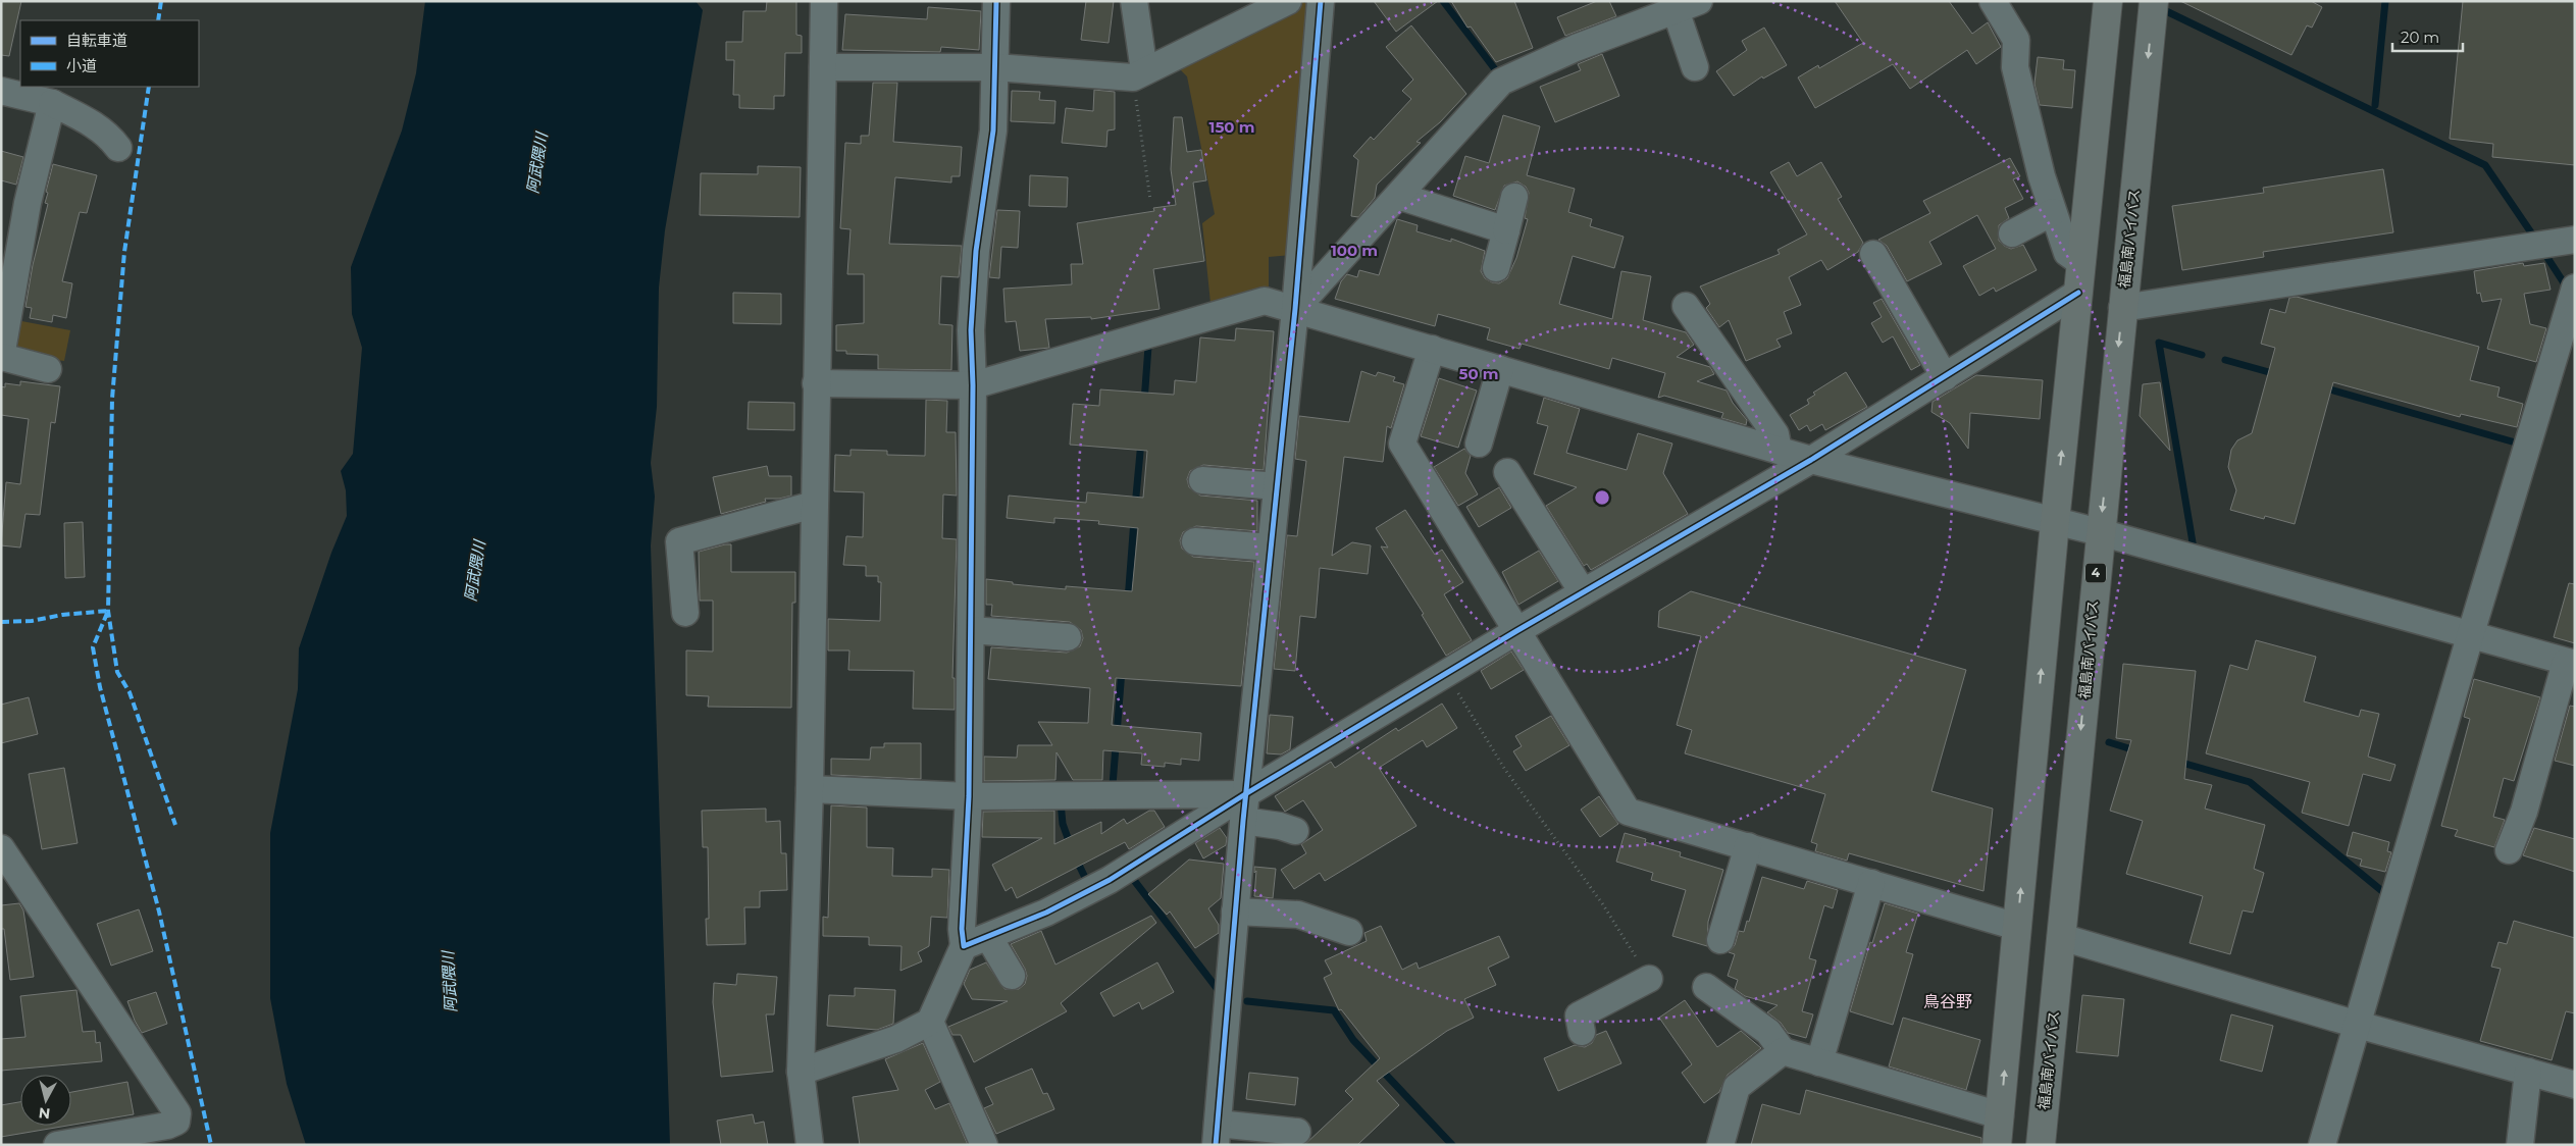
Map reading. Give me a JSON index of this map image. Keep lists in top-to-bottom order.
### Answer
{
  "streets": {
    "highway": ["福島南バイパス", "4"]
  },
  "districts": ["鳥谷野"],
  "water": ["阿武隈川"],
  "legend": ["自転車道", "小道"],
  "scale_bar": "20 m",
  "north": "bottom",
  "rings": ["150 m", "100 m", "50 m"]
}
